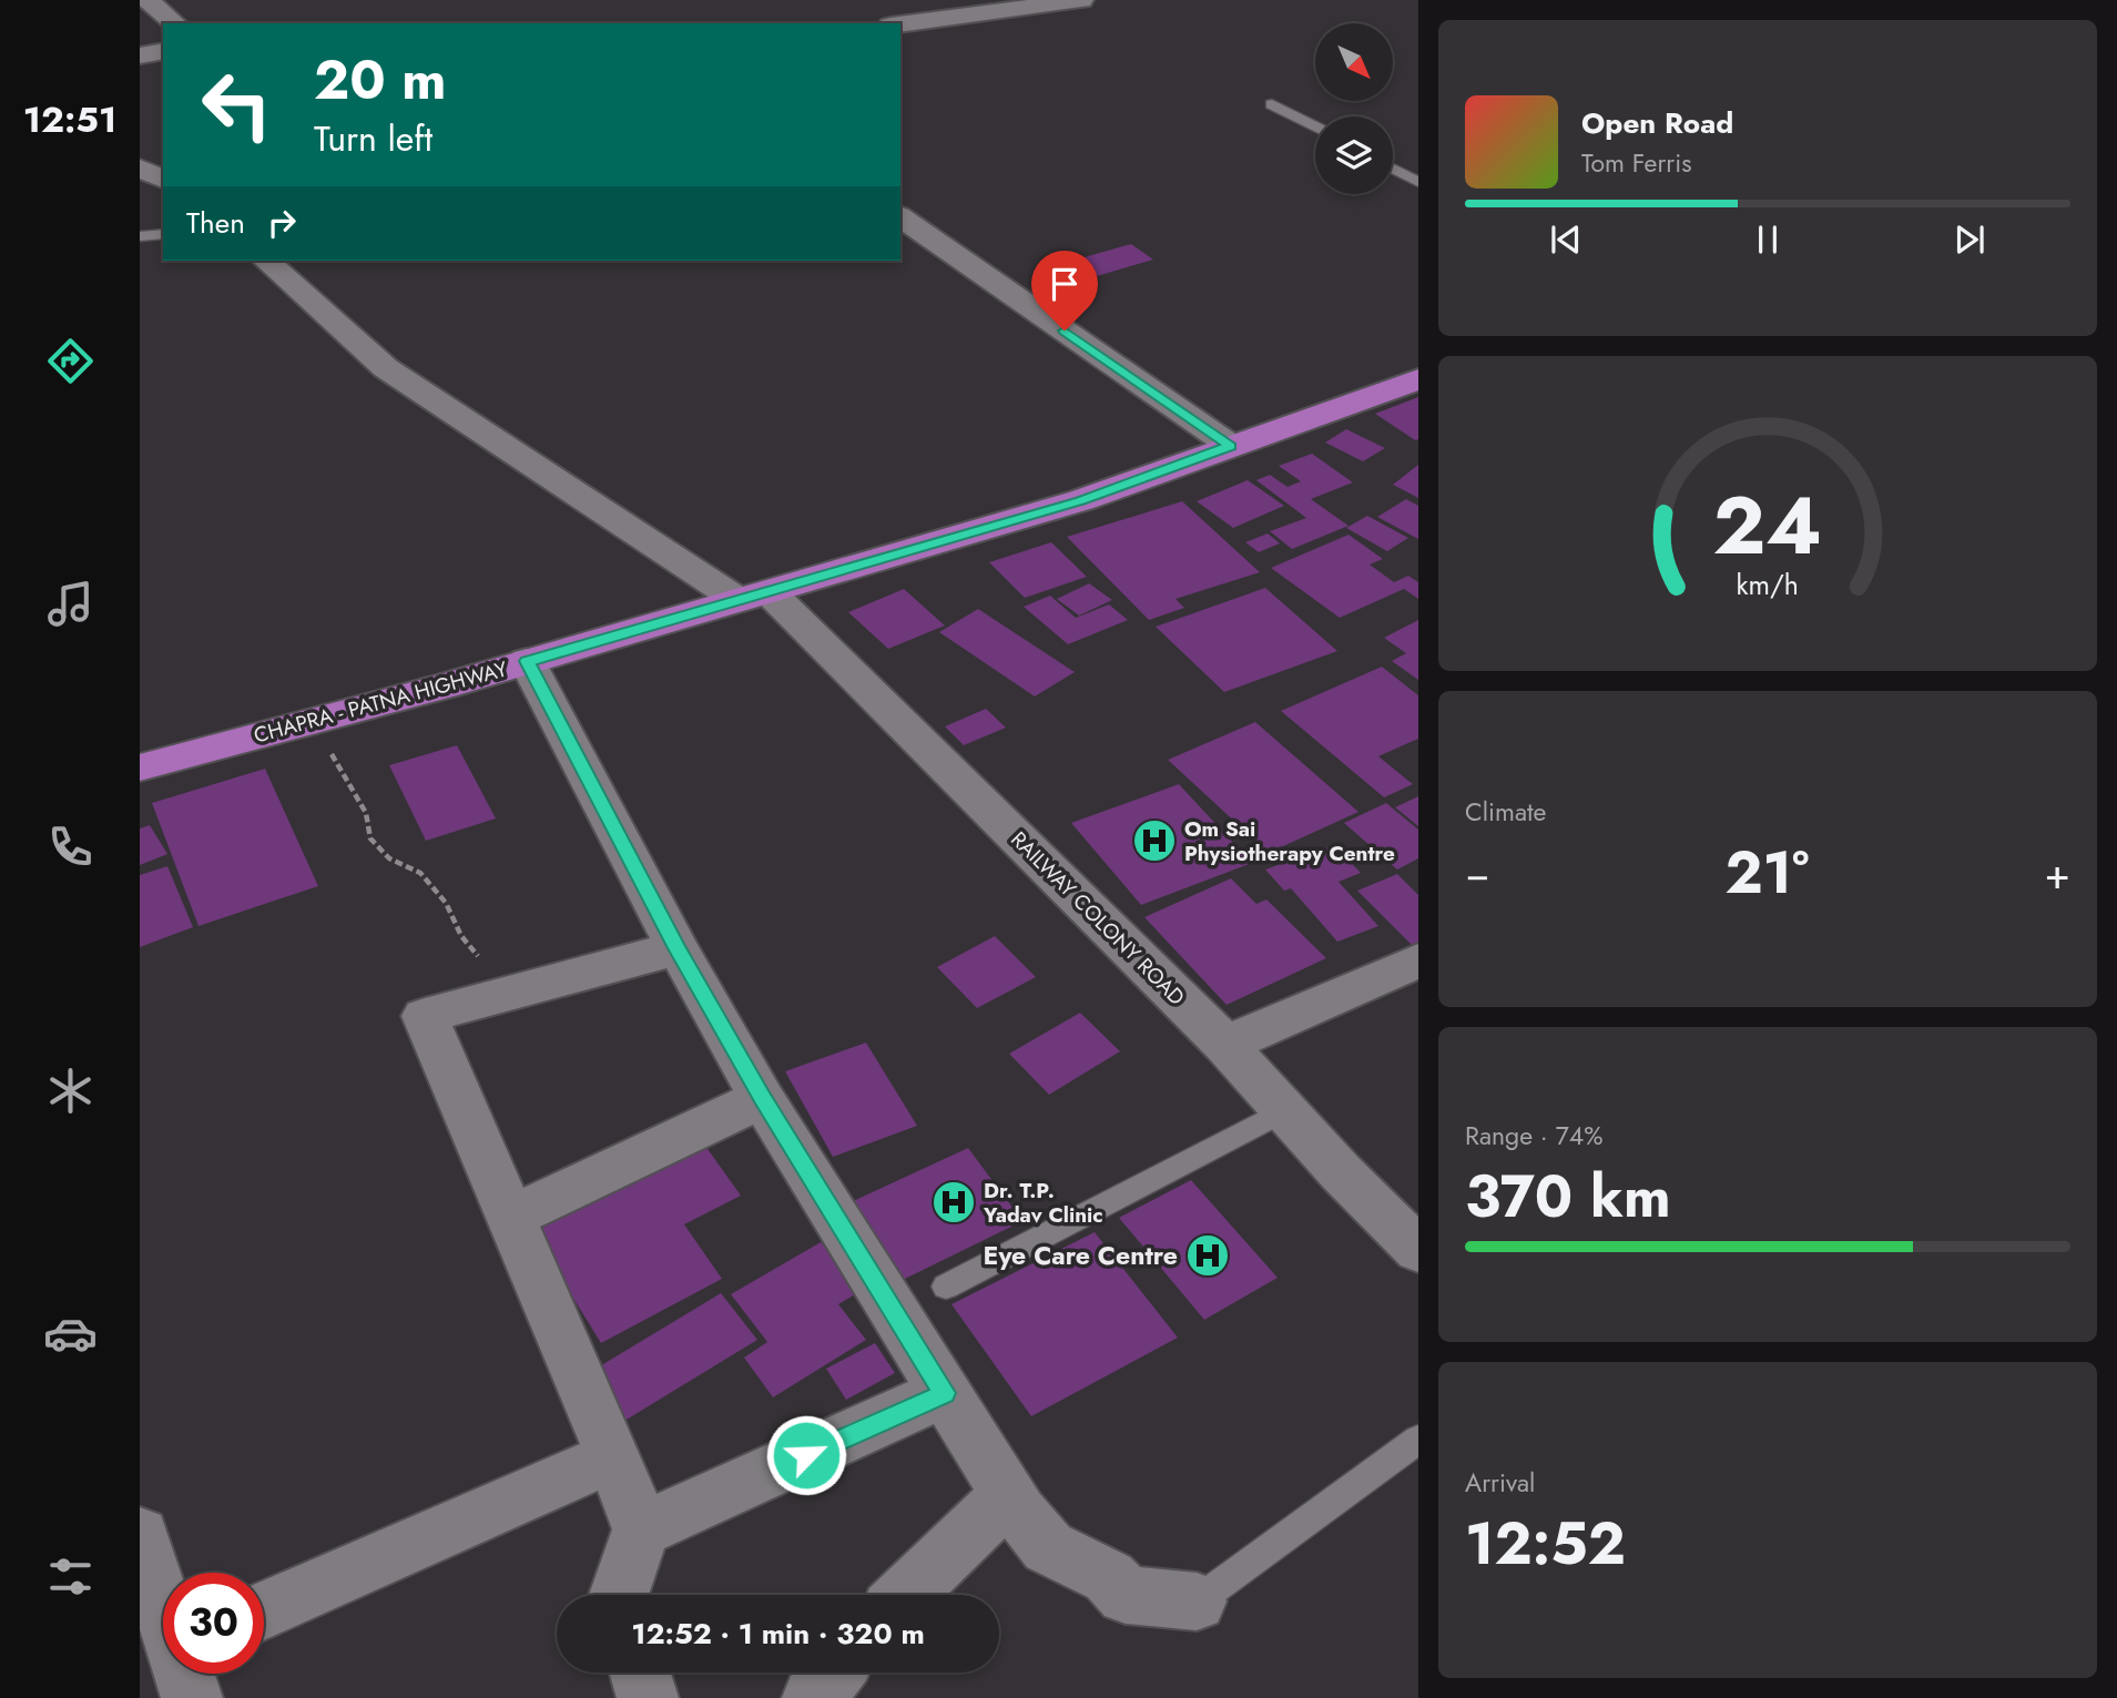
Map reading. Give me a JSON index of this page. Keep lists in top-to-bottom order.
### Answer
{
  "streets": {
    "highway": ["CHAPRA - PATNA HIGHWAY"],
    "street": ["RAILWAY COLONY ROAD"]
  },
  "crossings": [
    ["CHAPRA - PATNA HIGHWAY", "RAILWAY COLONY ROAD"]
  ],
  "places": {
    "hospital": ["Om Sai Physiotherapy Centre", "Dr. T.P. Yadav Clinic", "Eye Care Centre"]
  },
  "north": "bottom right",
  "page": {
    "tabs": "12:51",
    "turn": ["20 m", "Turn left"],
    "song": ["Open Road", "Tom Ferris"],
    "then": "Then",
    "tile": [
      "Climate",
      ["Range · 74%", "370 km"],
      ["Arrival", "12:52"]
    ],
    "heat": ["−", "21°", "+"],
    "limit": "30",
    "trip": "12:52 · 1 min · 320 m",
    "gauge": ["24", "km/h"]
  }
}
